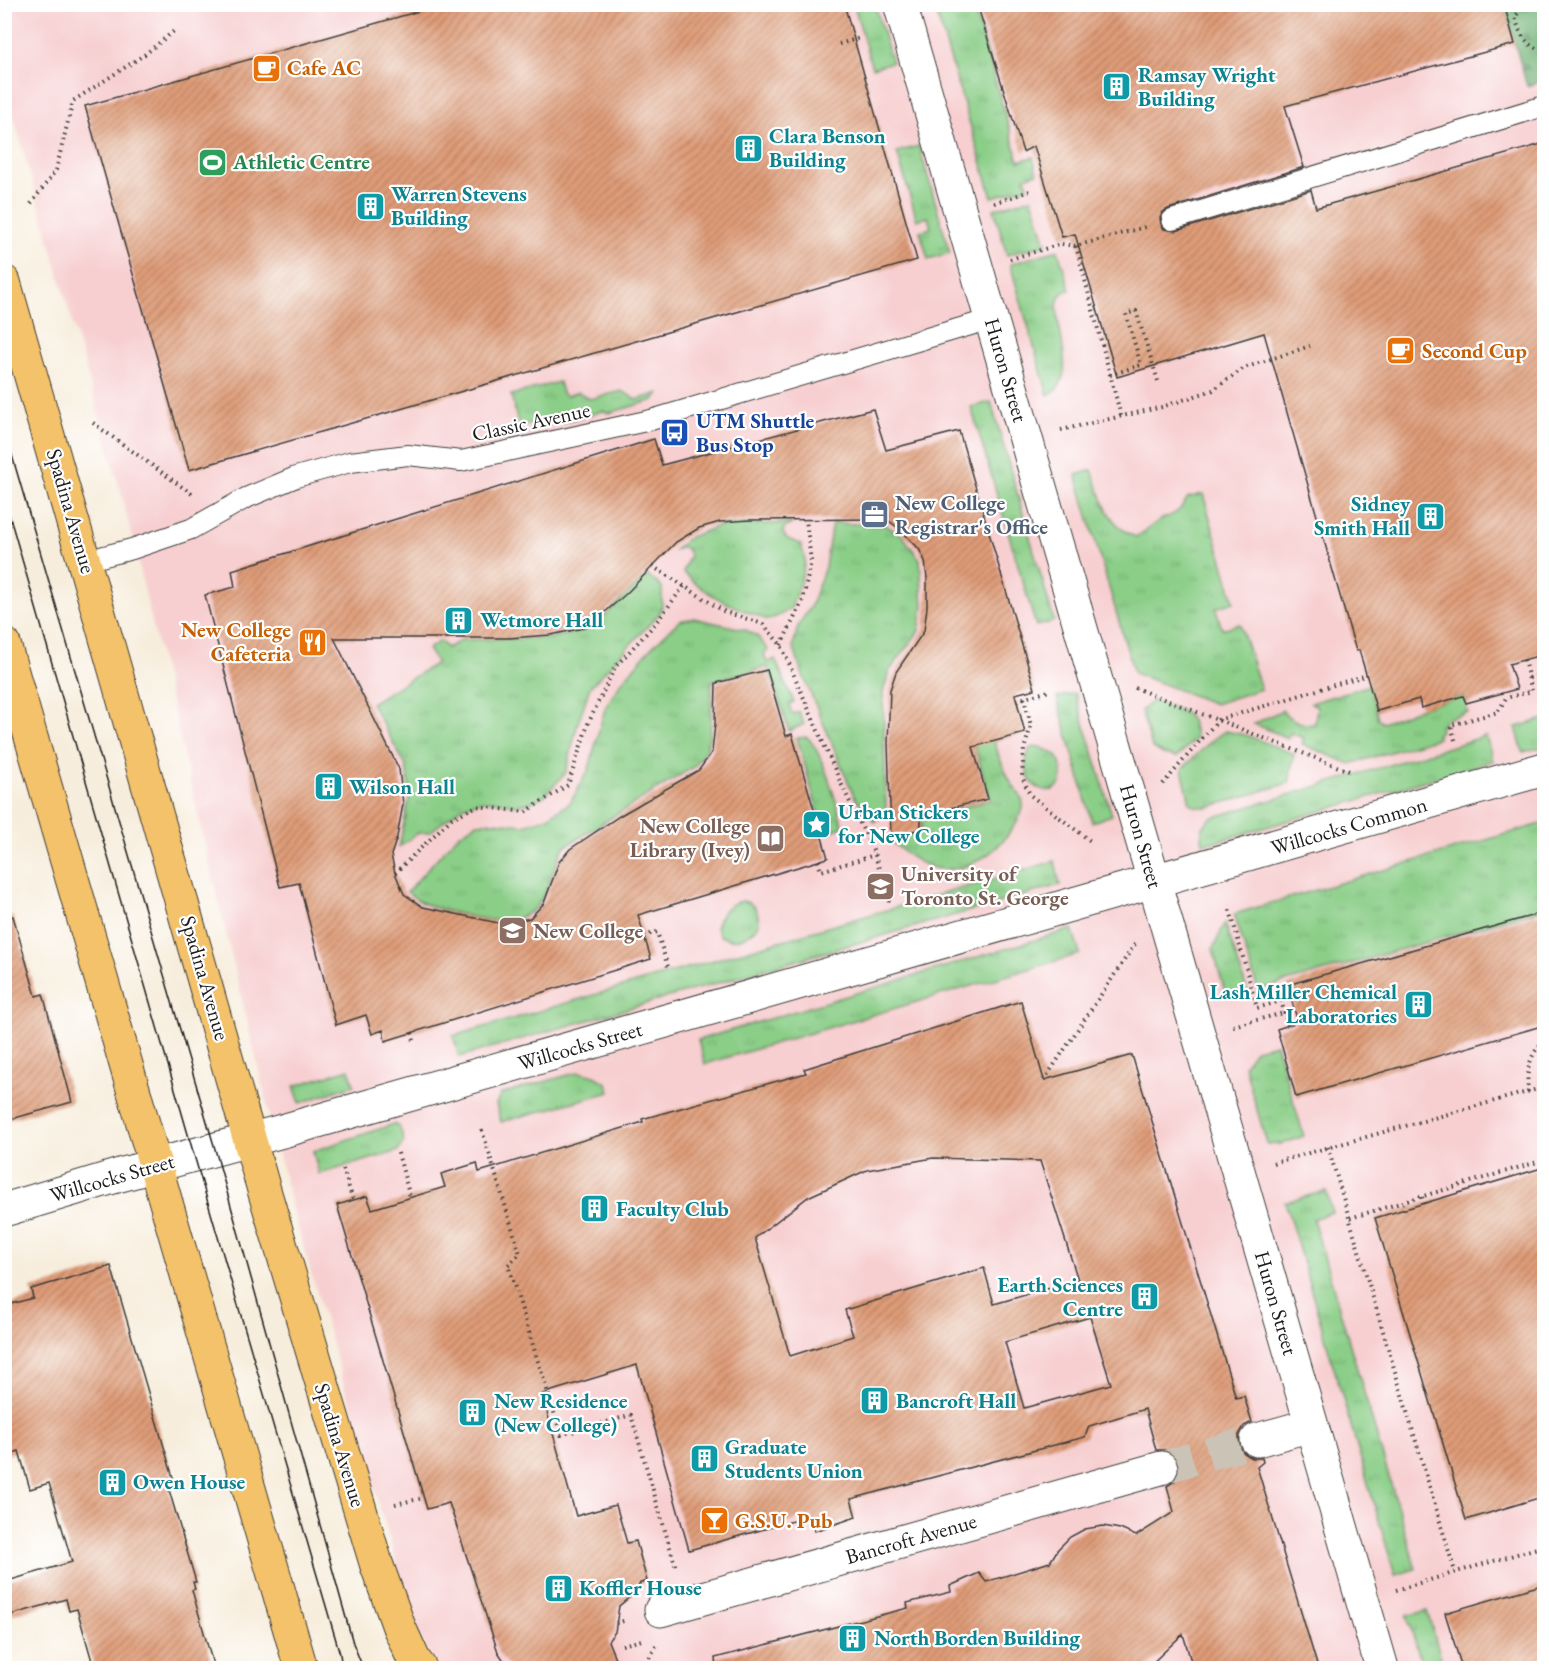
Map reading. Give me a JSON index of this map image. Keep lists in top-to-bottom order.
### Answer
{
  "streets": {
    "main road": ["Spadina Avenue"],
    "street": [
      "Huron Street",
      "Willcocks Common",
      "Willcocks Street",
      "Bancroft Avenue"
    ],
    "lane": ["Classic Avenue"]
  },
  "crossings": [
    ["Huron Street", "Classic Avenue"],
    ["Huron Street", "Willcocks Common"],
    ["Huron Street", "Willcocks Street"],
    ["Classic Avenue", "Spadina Avenue"],
    ["Spadina Avenue", "Willcocks Street"],
    ["Willcocks Common", "Willcocks Street"]
  ],
  "places": {
    "cafe": ["Cafe AC", "Second Cup"],
    "building": [
      "Ramsay Wright Building",
      "Clara Benson Building",
      "Warren Stevens Building",
      "Sidney Smith Hall",
      "Wetmore Hall",
      "Wilson Hall",
      "Lash Miller Chemical Laboratories",
      "Faculty Club",
      "Earth Sciences Centre",
      "Bancroft Hall",
      "New Residence (New College)",
      "Graduate Students Union",
      "Owen House",
      "Koffler House",
      "North Borden Building"
    ],
    "sports": ["Athletic Centre"],
    "bus stop": ["UTM Shuttle Bus Stop"],
    "office": ["New College Registrar's Office"],
    "restaurant": ["New College Cafeteria"],
    "place": ["Urban Stickers for New College"],
    "library": ["New College Library (Ivey)"],
    "school or university": ["University of Toronto St. George", "New College"],
    "bar": ["G.S.U. Pub"]
  }
}
